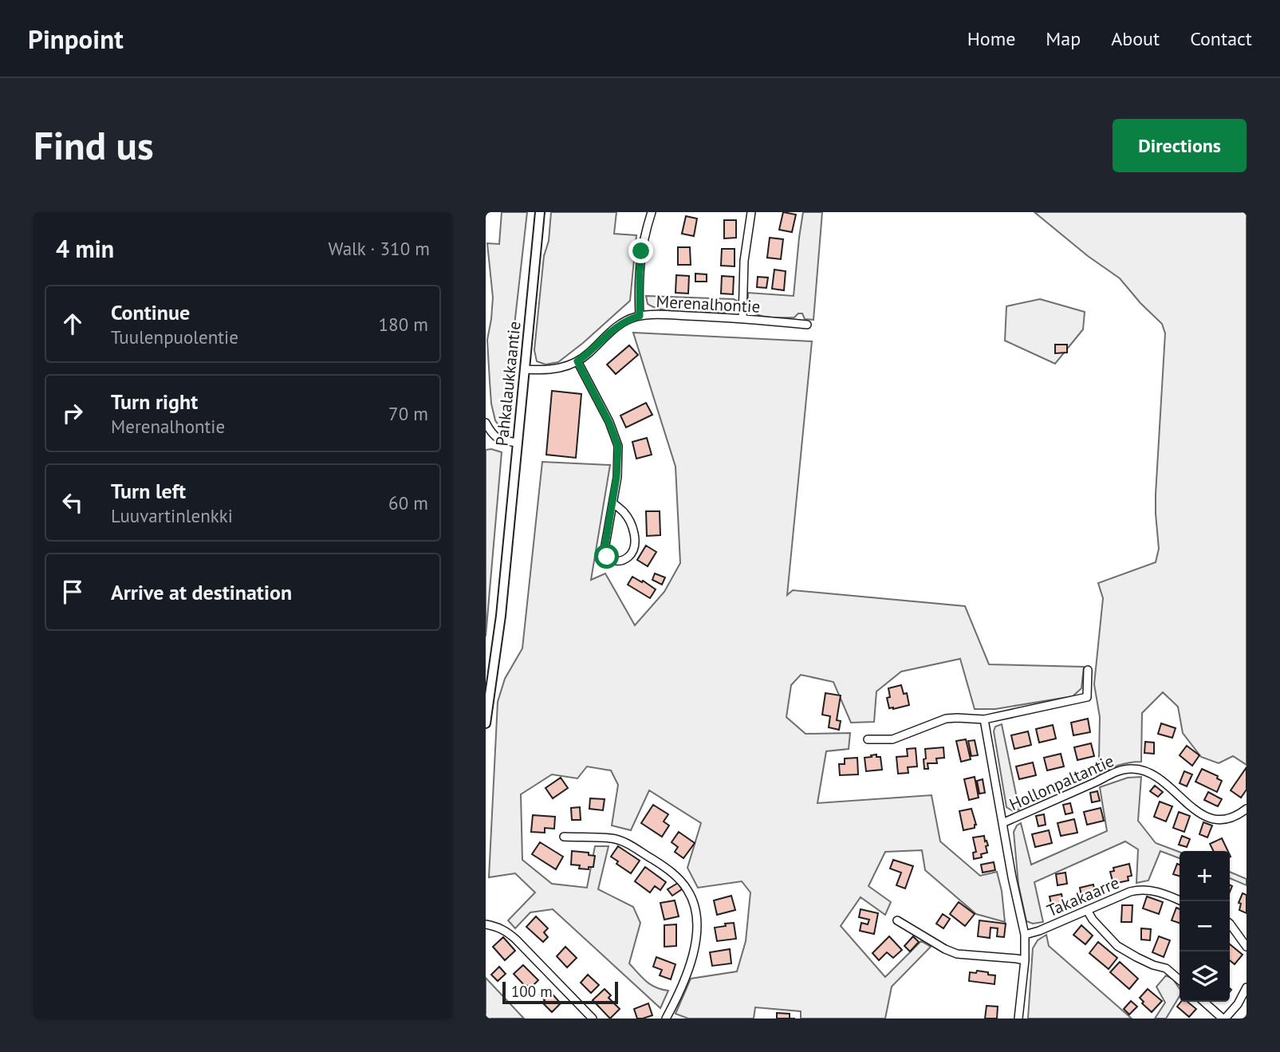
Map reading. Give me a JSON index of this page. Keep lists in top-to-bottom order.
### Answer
{
  "streets": {
    "street": [
      "Merenalhontie",
      "Pahkalaukkaantie",
      "Hollonpaltantie",
      "Takakaarre"
    ]
  },
  "crossings": [
    ["Merenalhontie", "Pahkalaukkaantie"]
  ],
  "scale_bar": "100 m",
  "page": {
    "header": "Pinpoint",
    "nav": [
      "Home",
      "Map",
      "About",
      "Contact"
    ],
    "buttons": "Directions",
    "title": "Find us",
    "heading": ["4 min", "Walk · 310 m"],
    "list": [
      ["Continue", "Tuulenpuolentie", "180 m"],
      ["Turn right", "Merenalhontie", "70 m"],
      ["Turn left", "Luuvartinlenkki", "60 m"],
      "Arrive at destination"
    ],
    "map_buttons": ["+", "−"],
    "scale": "100 m"
  }
}
